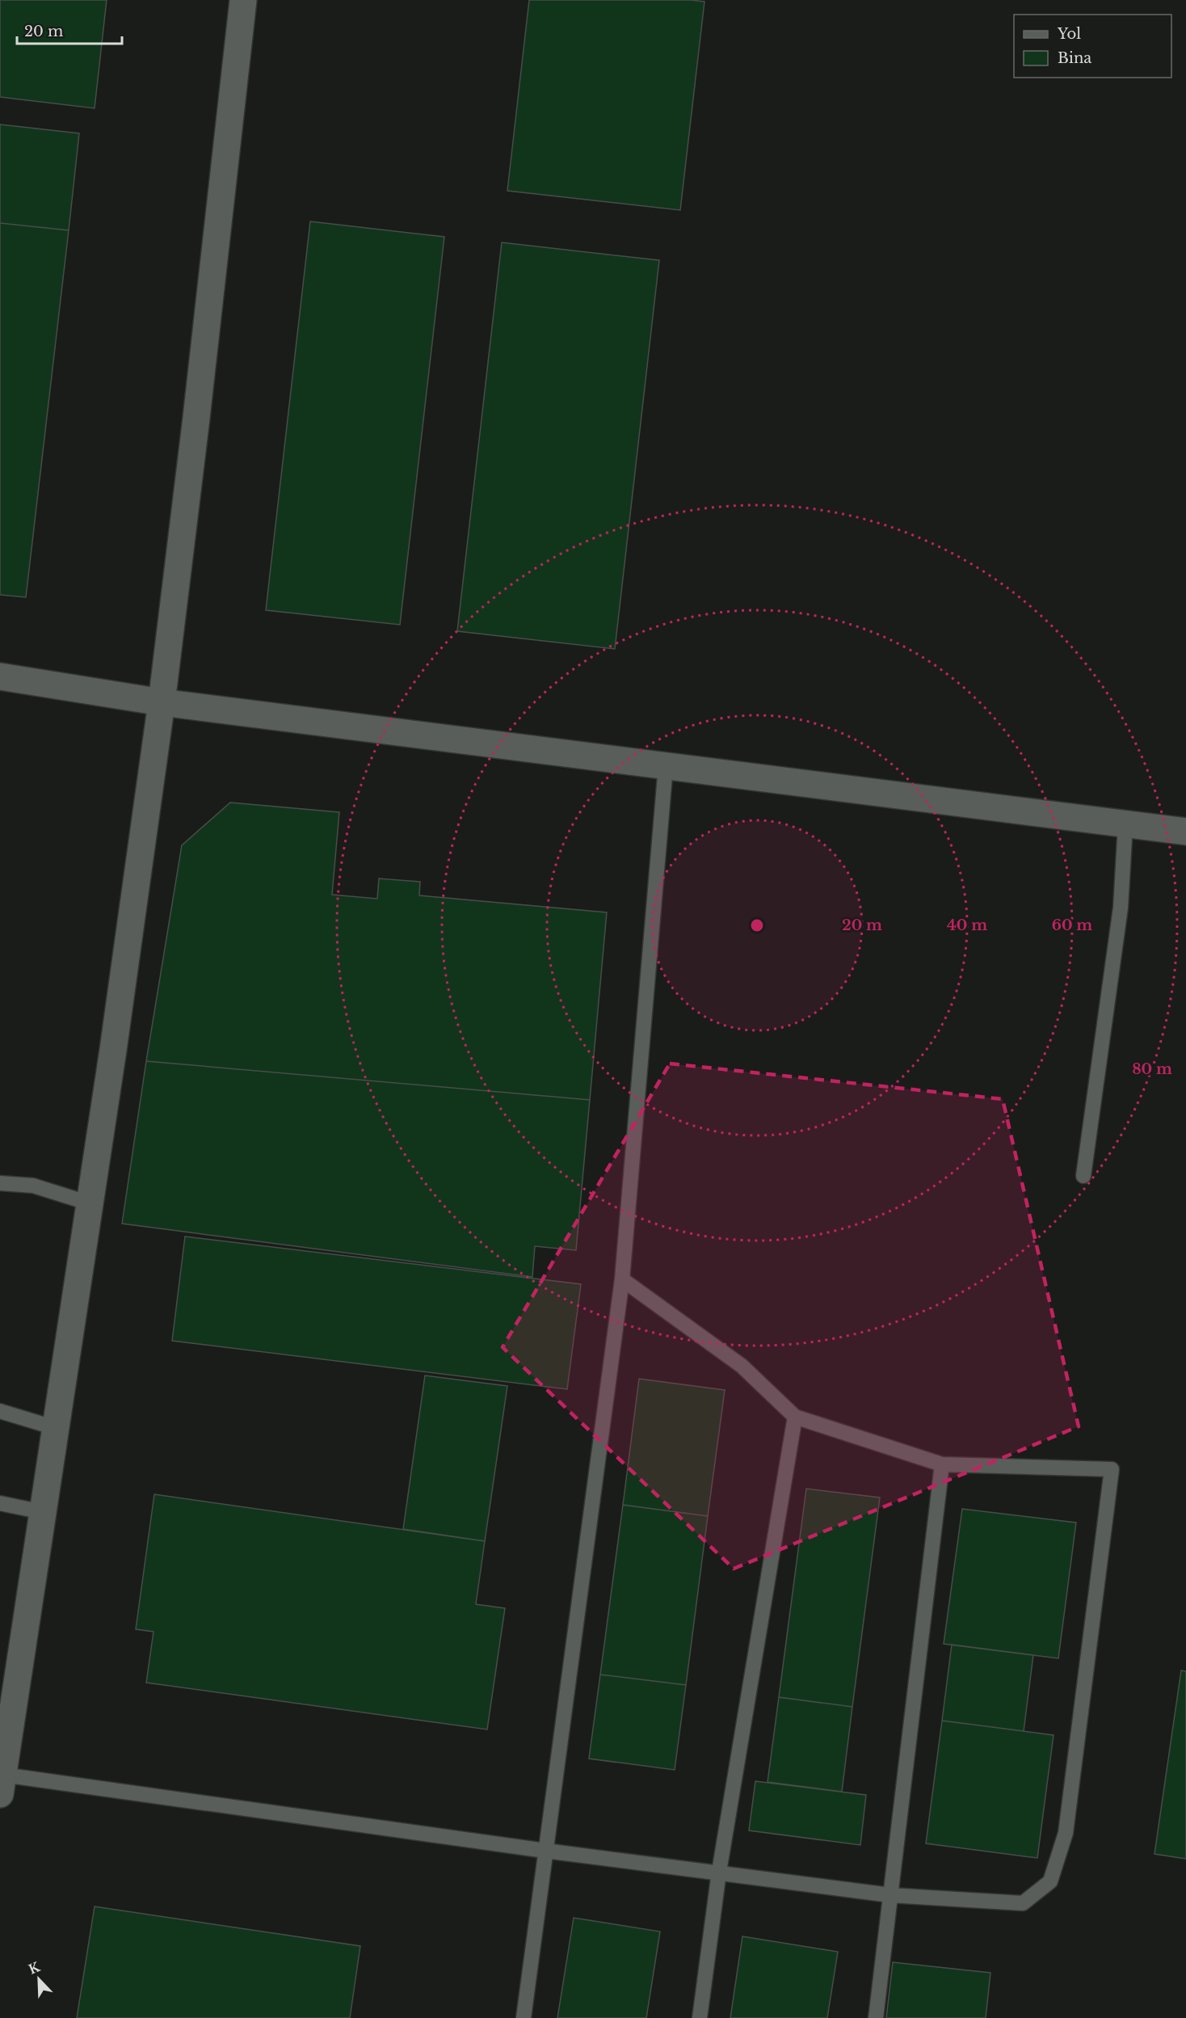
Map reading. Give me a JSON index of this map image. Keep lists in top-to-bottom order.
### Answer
{
  "legend": ["Yol", "Bina"],
  "scale_bar": "20 m",
  "north": "top left",
  "rings": [
    "20 m",
    "40 m",
    "60 m",
    "80 m"
  ]
}
